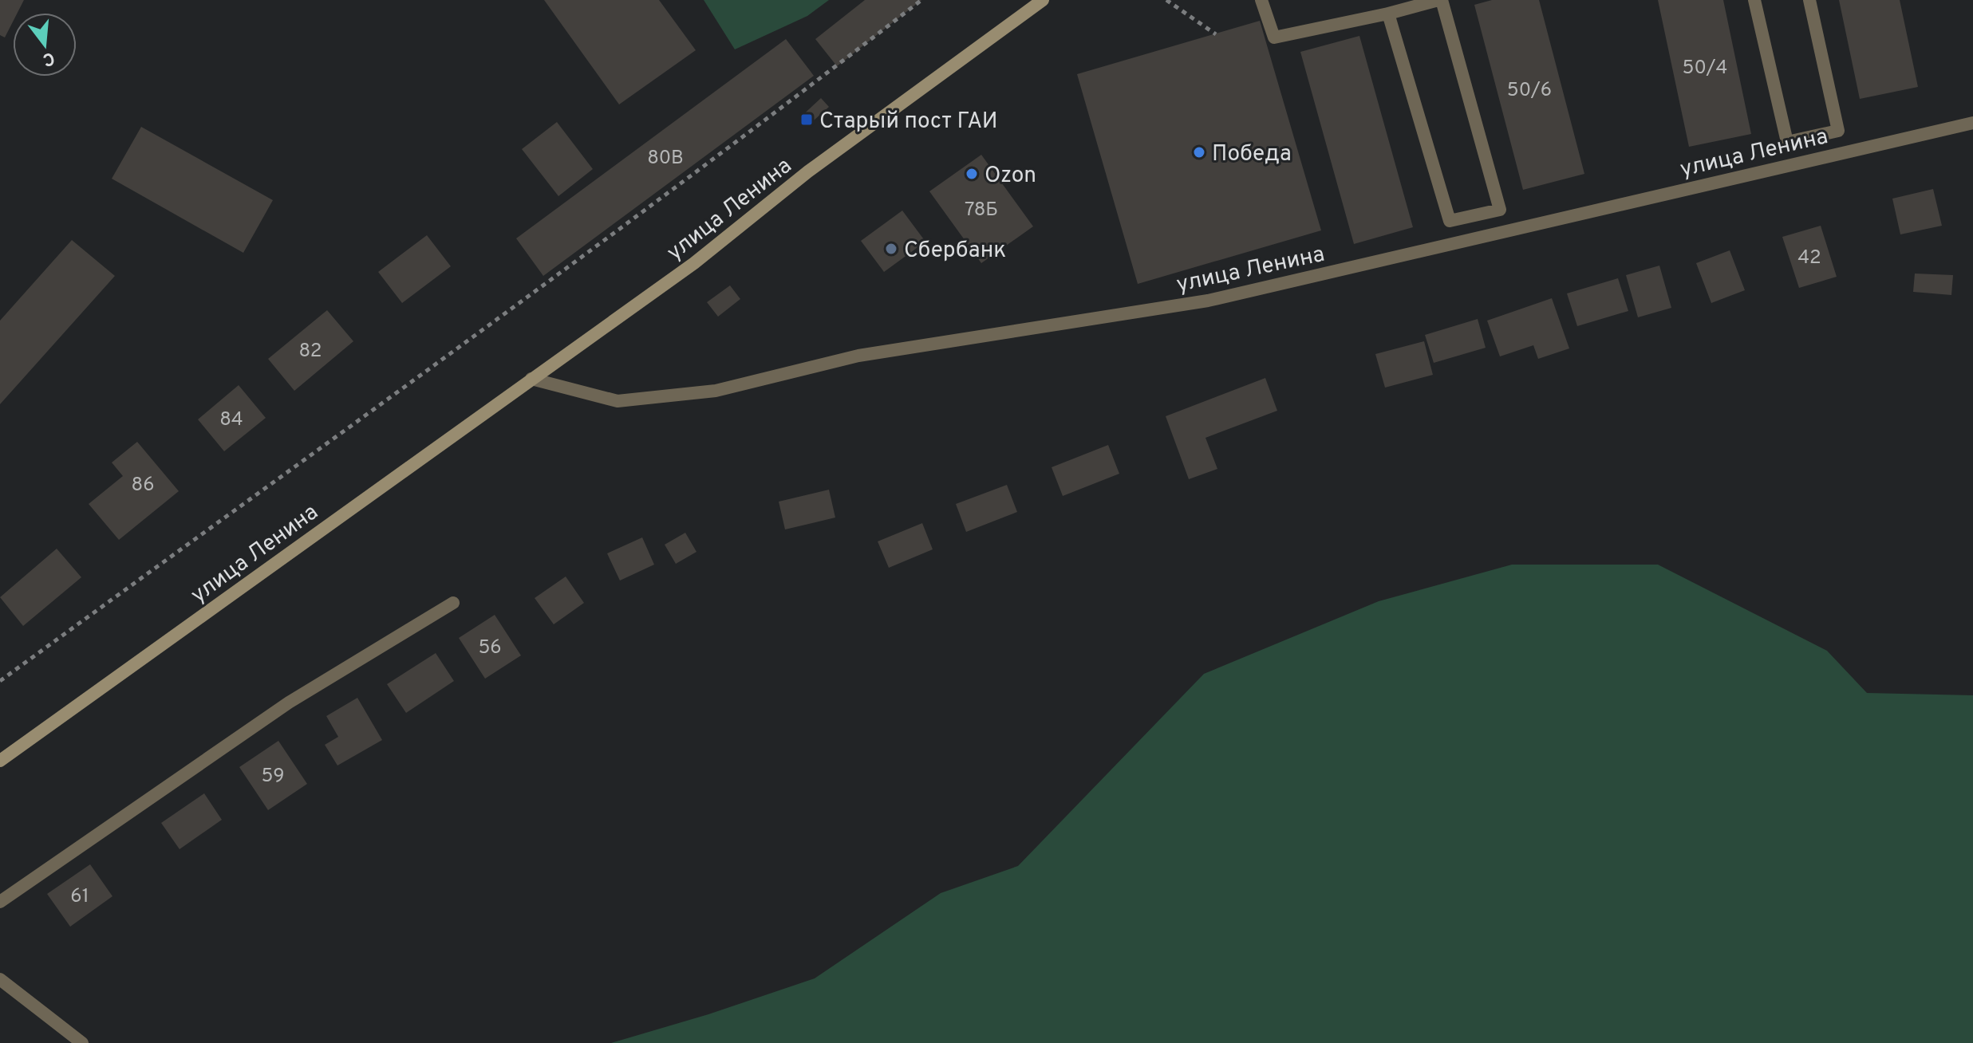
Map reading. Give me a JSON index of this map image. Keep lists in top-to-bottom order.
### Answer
{
  "streets": {
    "main road": ["улица Ленина"]
  },
  "places": {
    "transit": ["Старый пост ГАИ"],
    "other": ["Победа", "Ozon", "Сбербанк"]
  },
  "house_numbers": [
    "50/4",
    "50/6",
    "80В",
    "78Б",
    "42",
    "82",
    "84",
    "86",
    "56",
    "59",
    "61"
  ],
  "north": "bottom"
}
